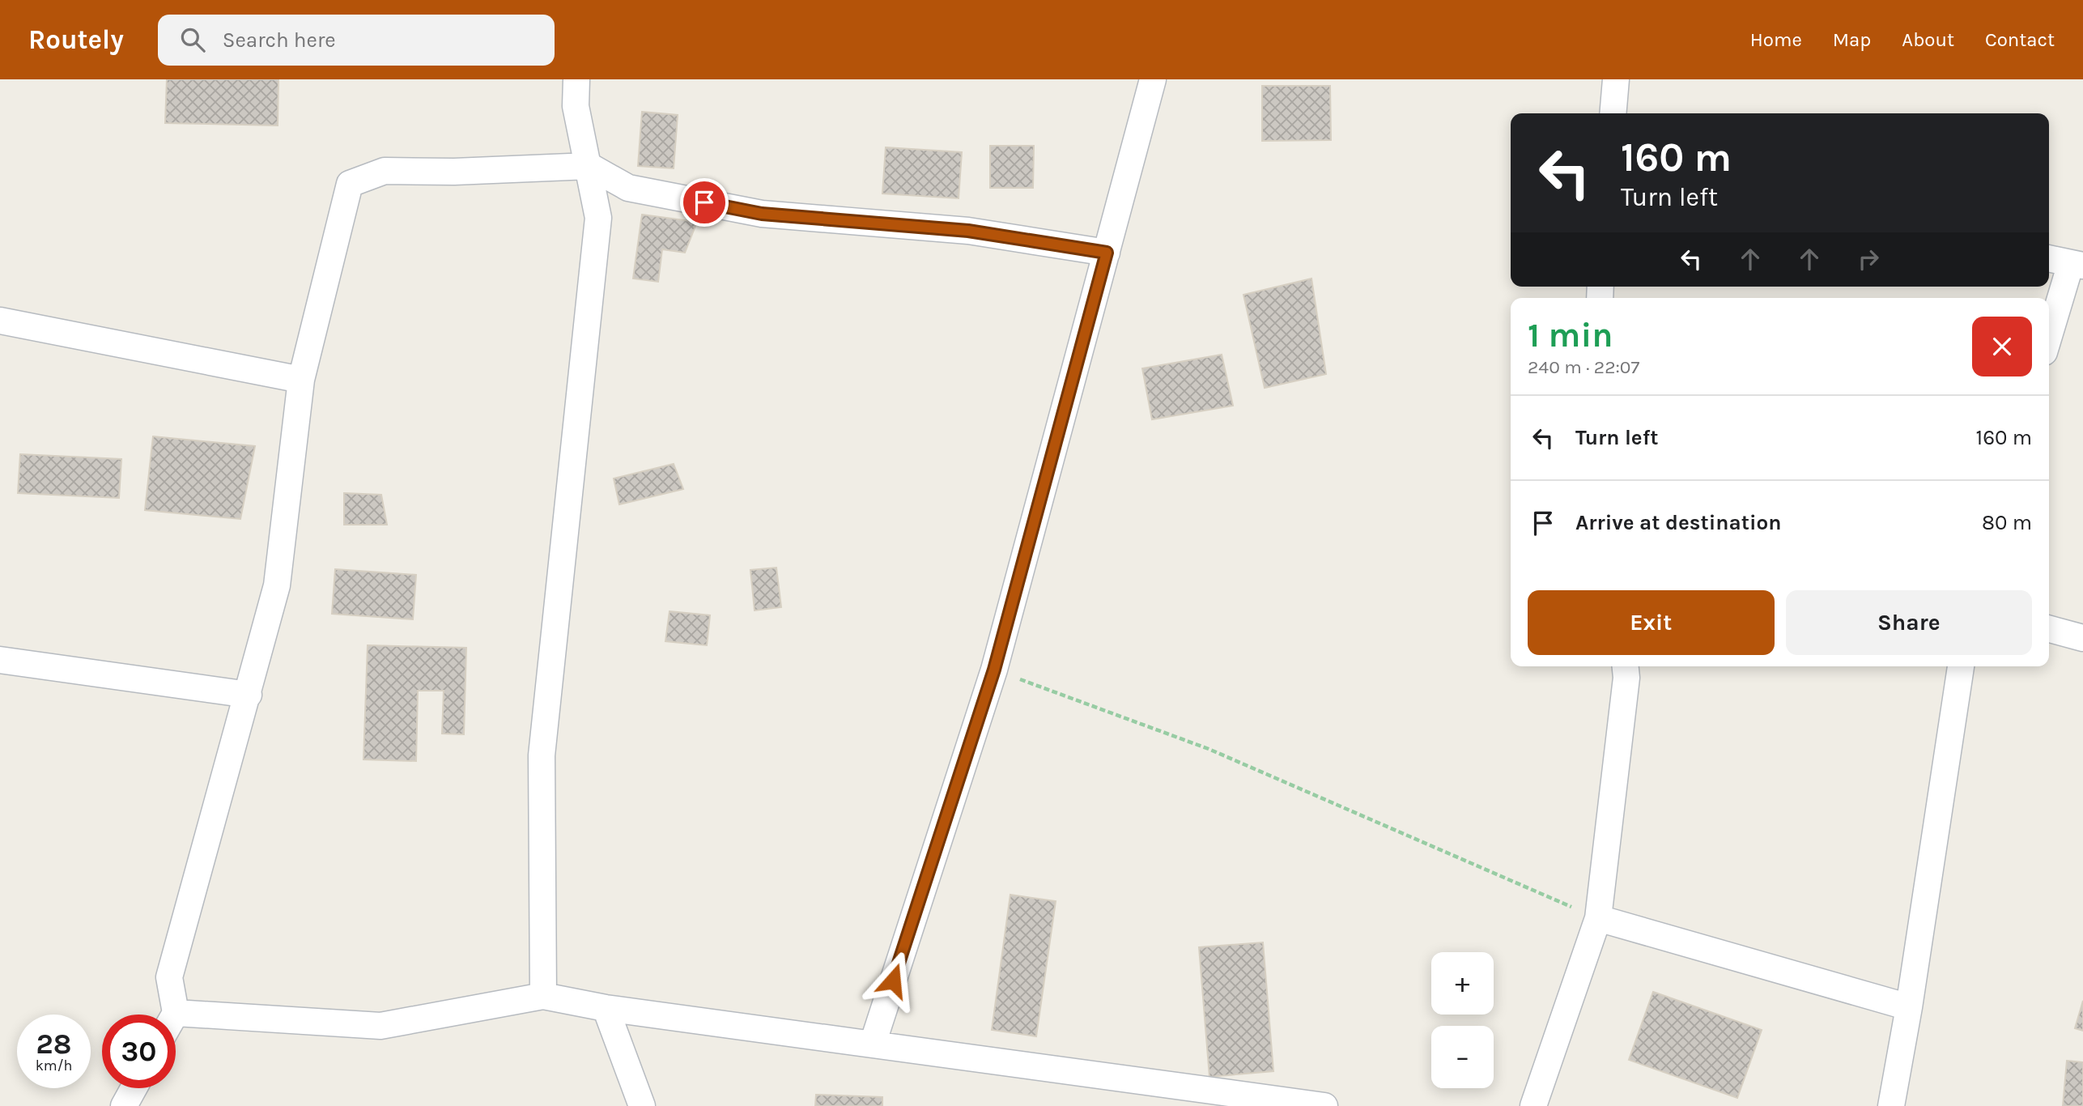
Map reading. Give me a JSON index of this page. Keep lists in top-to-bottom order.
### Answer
{
  "page": {
    "header": "Routely",
    "search": "Search here",
    "nav": [
      "Home",
      "Map",
      "About",
      "Contact"
    ],
    "turn": ["160 m", "Turn left"],
    "heading": ["1 min", "240 m · 22:07"],
    "list": [
      {
        "name": "Turn left",
        "value": "160 m"
      },
      {
        "name": "Arrive at destination",
        "value": "80 m"
      }
    ],
    "buttons": ["Exit", "Share"],
    "map_buttons": ["+", "−"],
    "speed": "28 km/h",
    "limit": "30"
  }
}
